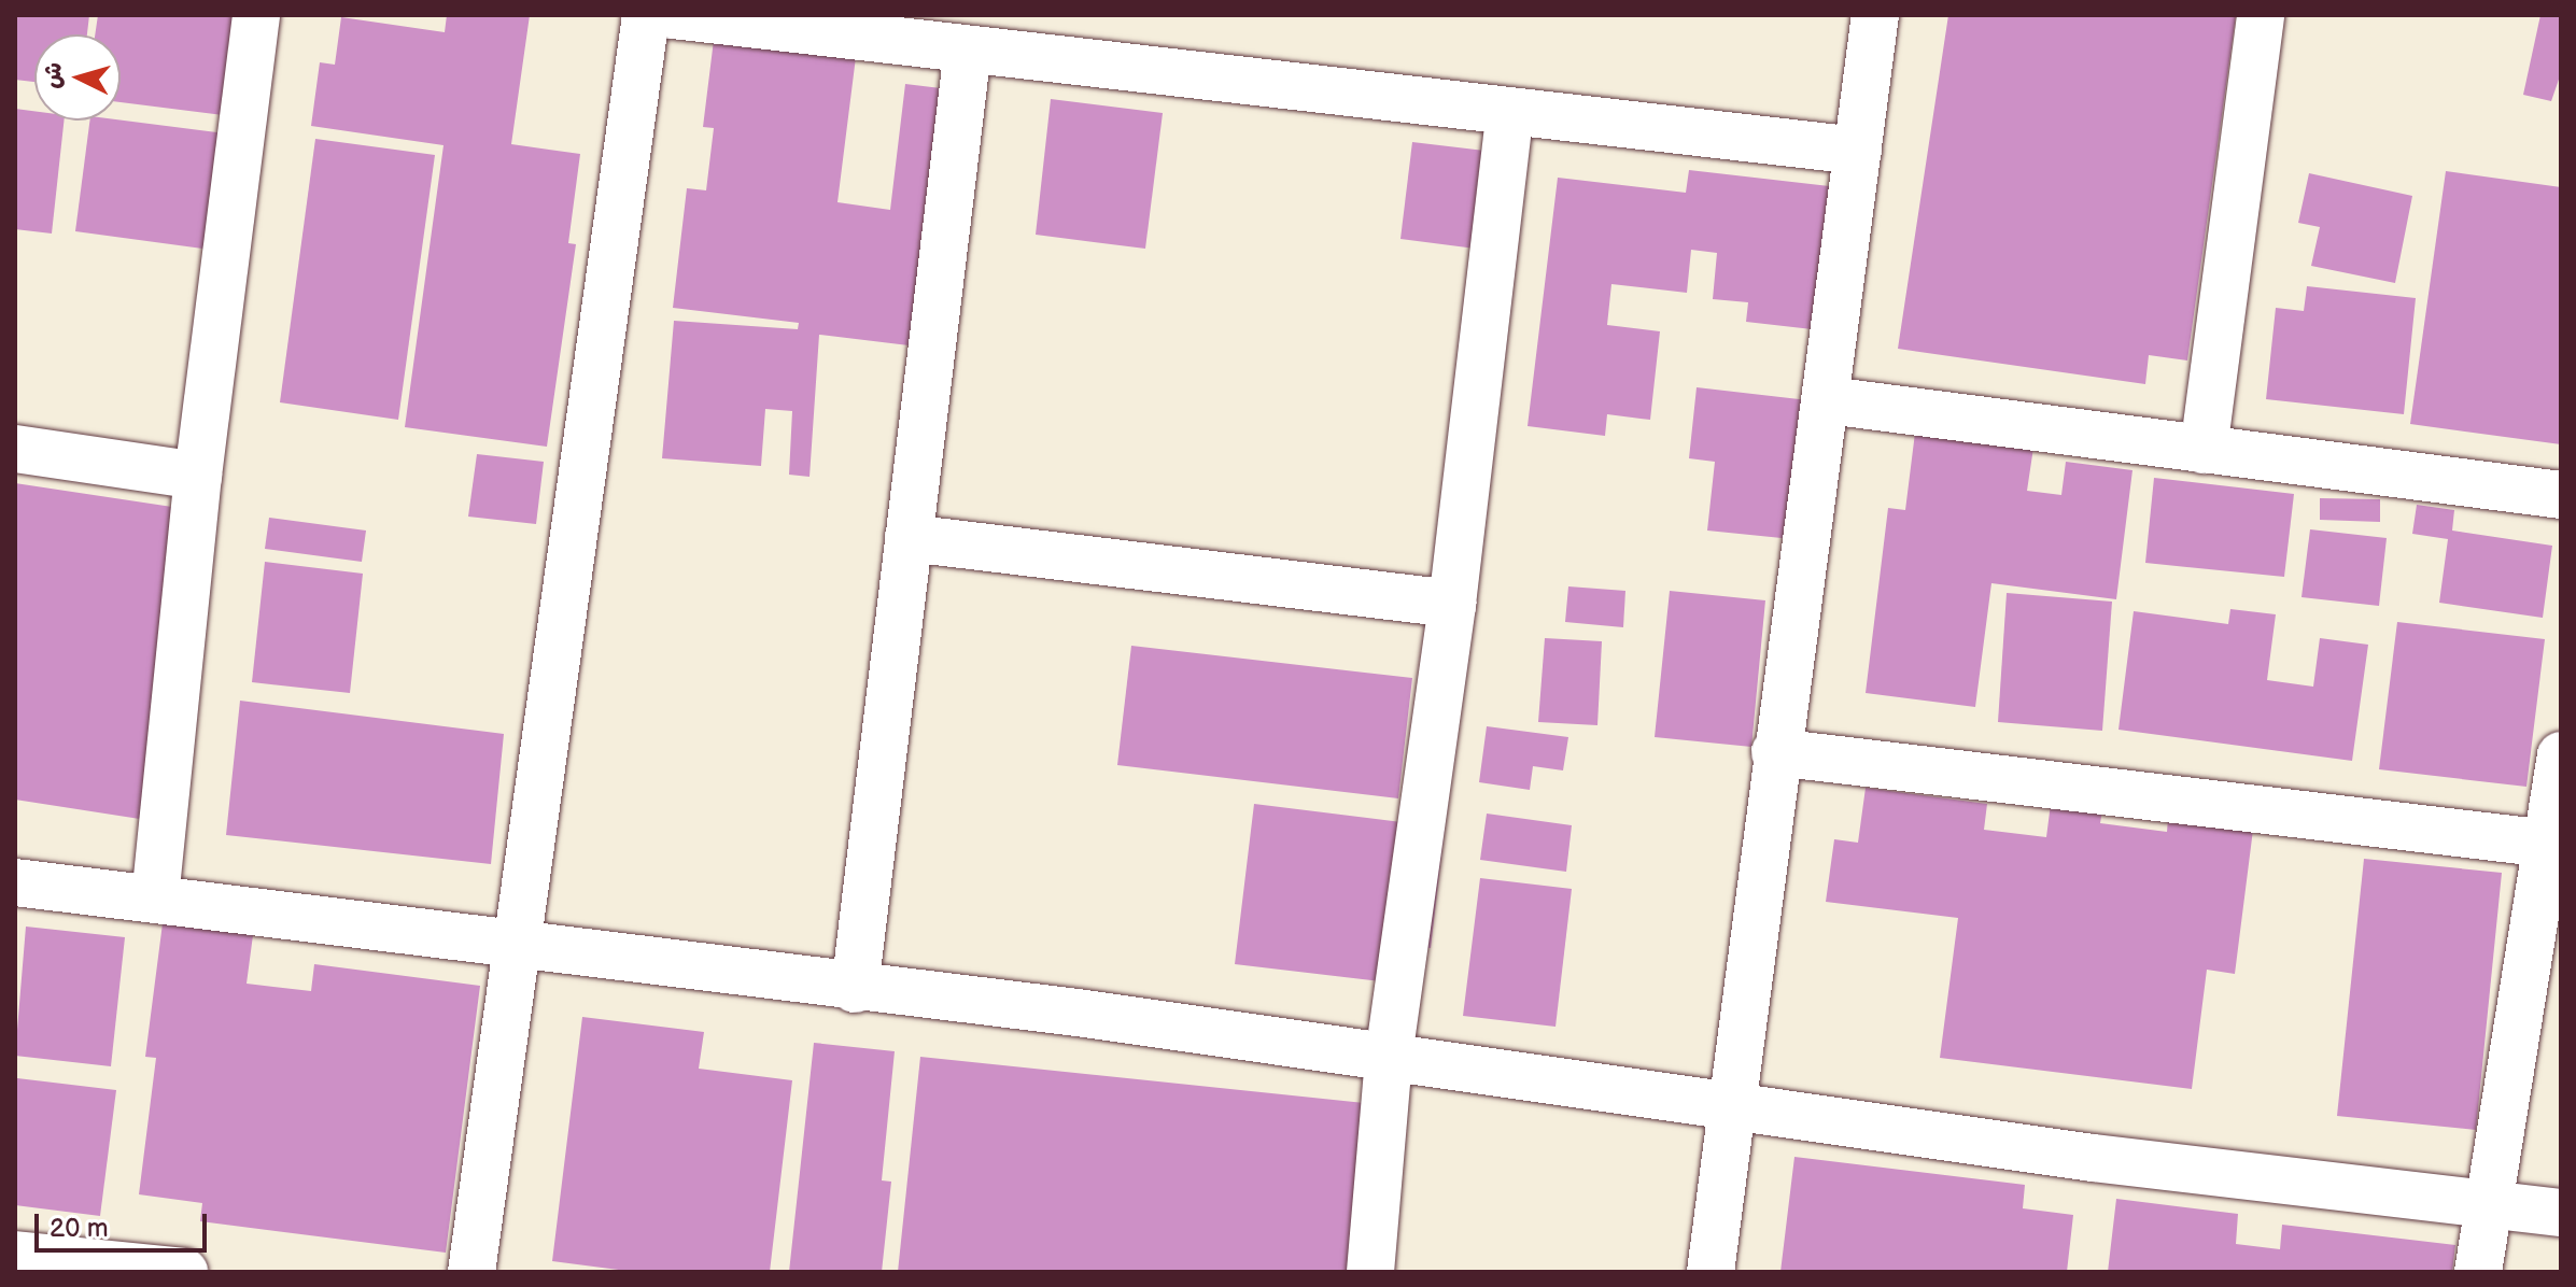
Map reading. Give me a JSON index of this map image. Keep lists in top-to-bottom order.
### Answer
{
  "scale_bar": "20 m",
  "north": "left"
}
